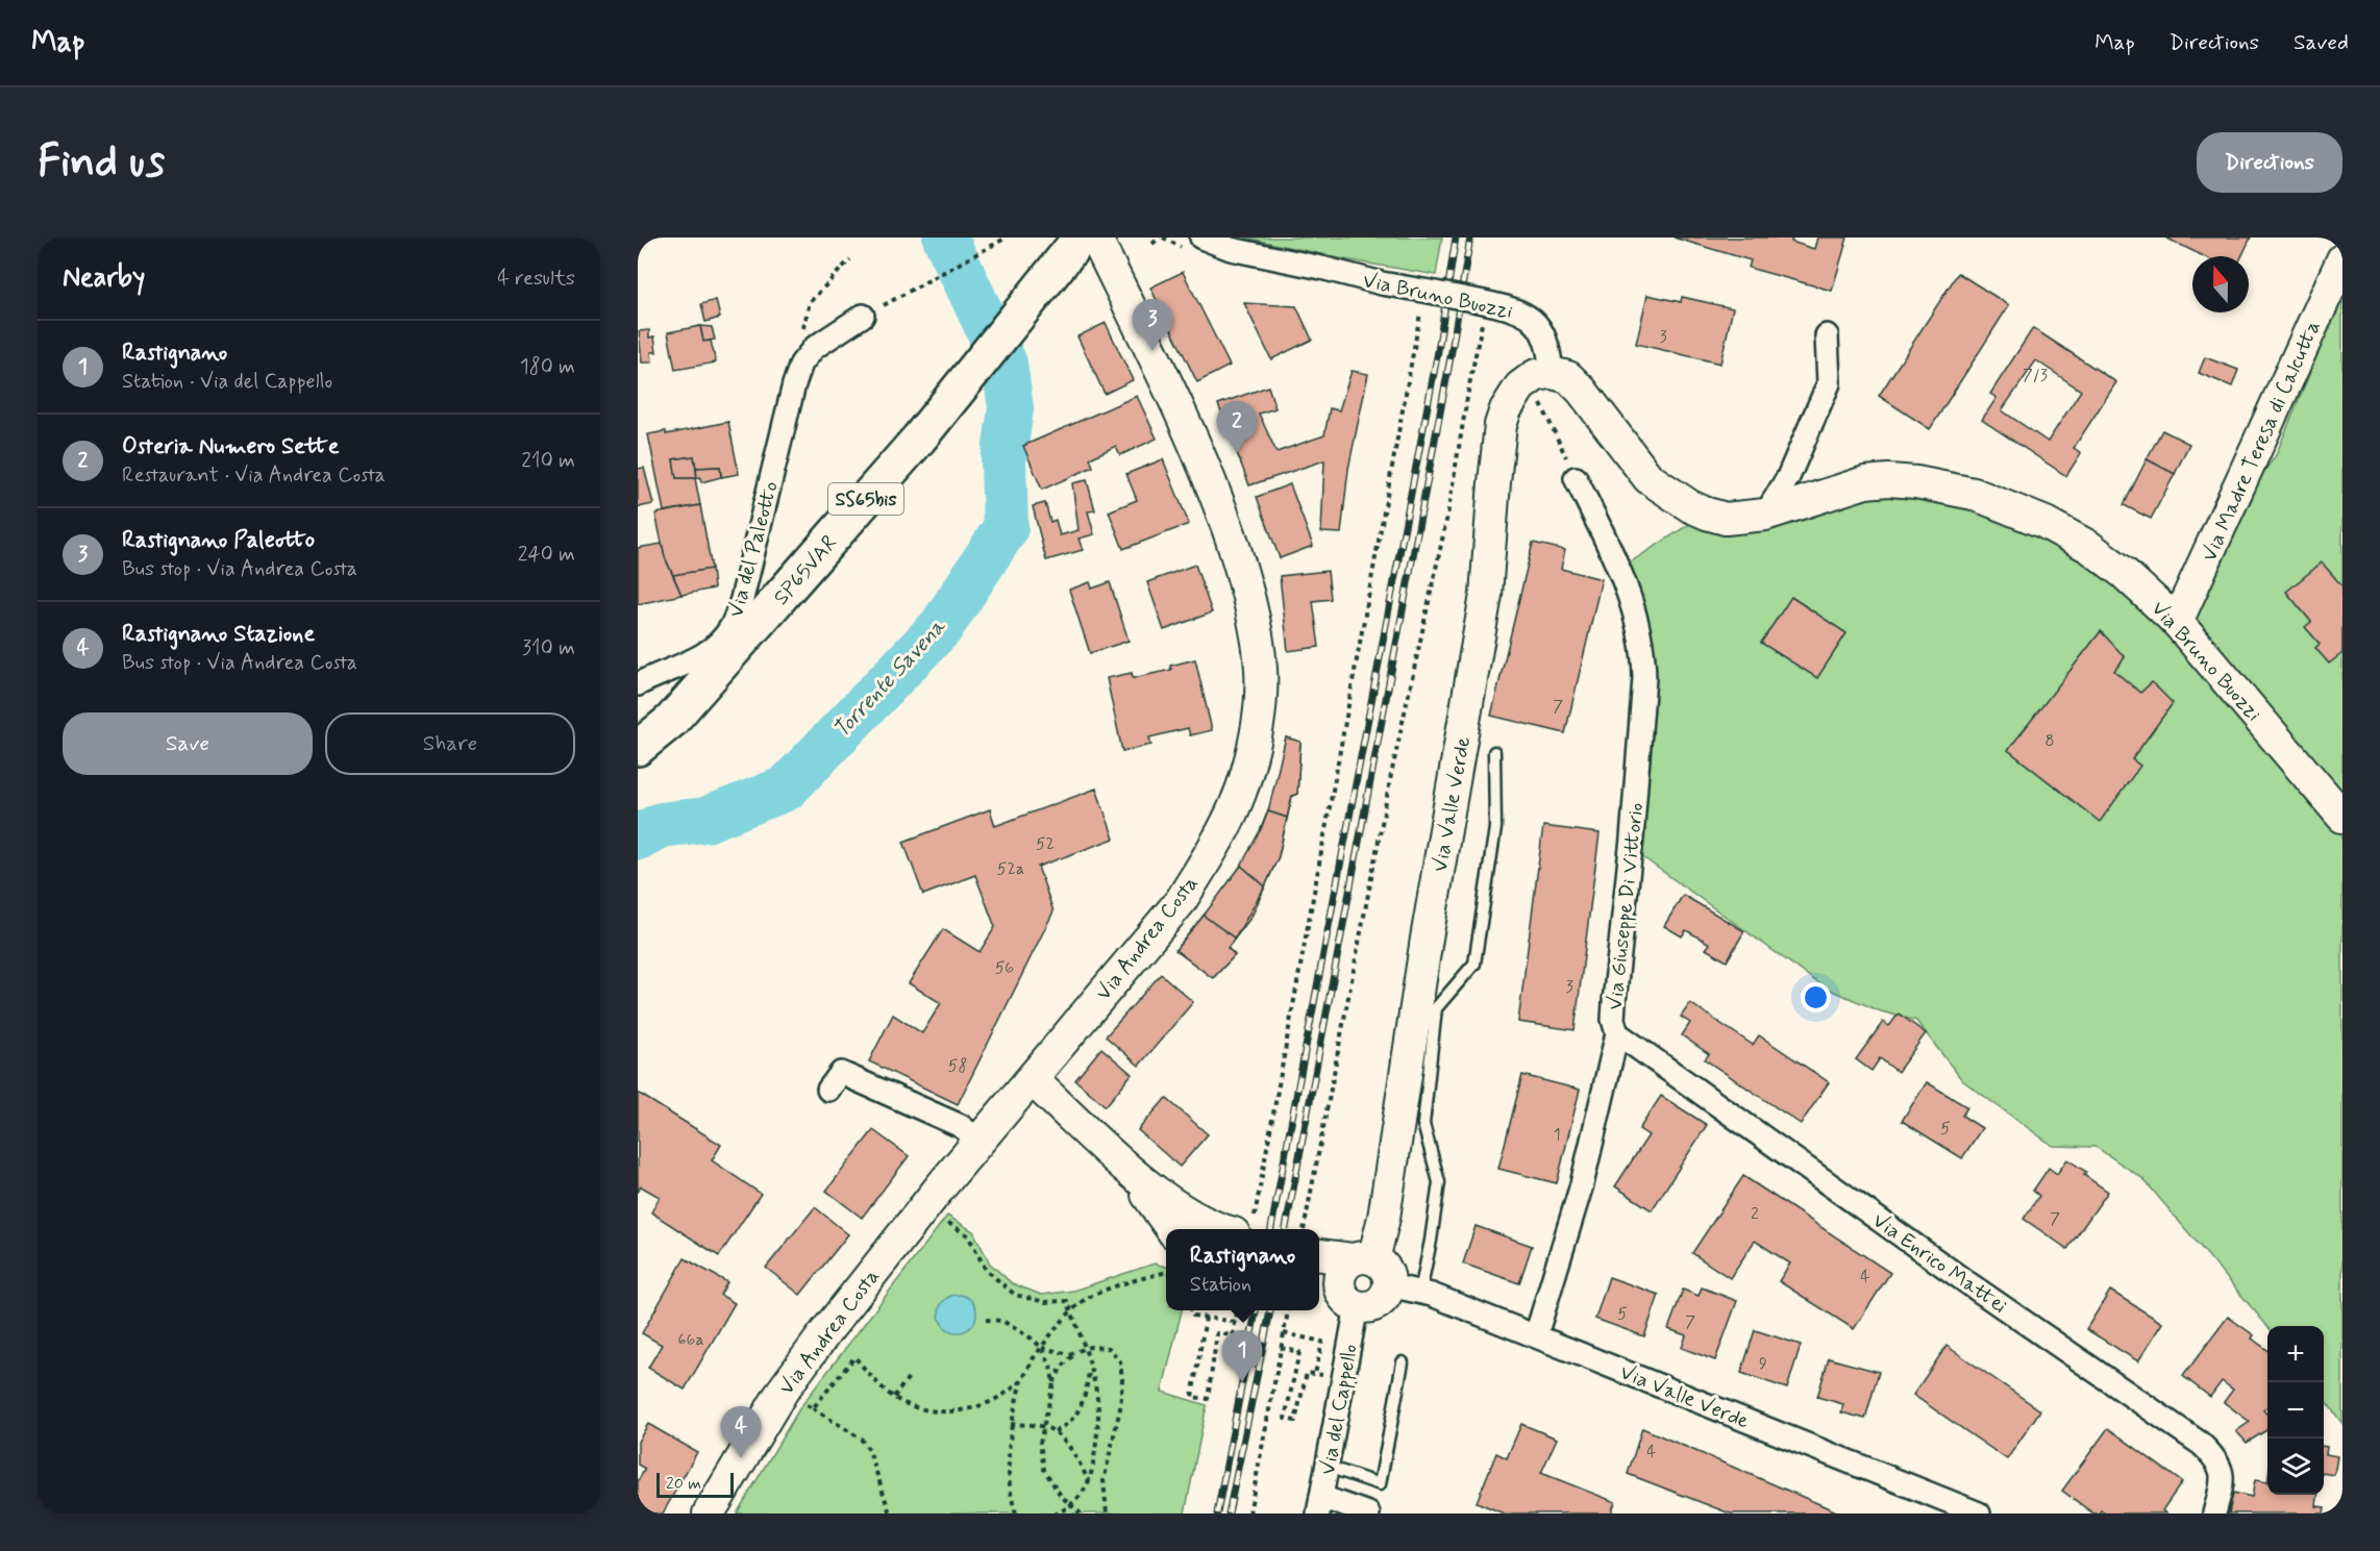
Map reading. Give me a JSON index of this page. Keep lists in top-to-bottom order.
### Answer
{
  "streets": {
    "main road": ["SS65bis", "SP65VAR"],
    "street": [
      "Via Bruno Buozzi",
      "Via Madre Teresa di Calcutta",
      "Via del Paleotto",
      "Via Valle Verde",
      "Via Giuseppe Di Vittorio",
      "Via Andrea Costa",
      "Via Enrico Mattei",
      "Via del Cappello"
    ]
  },
  "crossings": [
    ["Via Bruno Buozzi", "Via Madre Teresa di Calcutta"],
    ["Via Bruno Buozzi", "Via Valle Verde"],
    ["SP65VAR", "Via Andrea Costa"],
    ["Via Valle Verde", "Via Giuseppe Di Vittorio"],
    ["Via Valle Verde", "Via del Cappello"],
    ["Via Giuseppe Di Vittorio", "Via Enrico Mattei"]
  ],
  "water": ["Torrente Savena"],
  "house_numbers": [
    "3",
    "7/3",
    "7",
    "8",
    "52",
    "52a",
    "56",
    "3",
    "58",
    "5",
    "1",
    "2",
    "7",
    "4",
    "5",
    "7",
    "66a",
    "9",
    "4"
  ],
  "scale_bar": "20 m",
  "north": "top",
  "page": {
    "header": "Map",
    "nav": ["Map", "Directions", "Saved"],
    "buttons": [
      "Directions",
      ["Save", "Share"]
    ],
    "title": "Find us",
    "heading": ["Nearby", "4 results"],
    "pins": [
      "3",
      "2",
      "1",
      "4"
    ],
    "list": [
      {
        "mark": "1",
        "name": "Rastignano",
        "note": "Station · Via del Cappello",
        "value": "180 m"
      },
      {
        "mark": "2",
        "name": "Osteria Numero Sette",
        "note": "Restaurant · Via Andrea Costa",
        "value": "210 m"
      },
      {
        "mark": "3",
        "name": "Rastignano Paleotto",
        "note": "Bus stop · Via Andrea Costa",
        "value": "240 m"
      },
      {
        "mark": "4",
        "name": "Rastignano Stazione",
        "note": "Bus stop · Via Andrea Costa",
        "value": "310 m"
      }
    ],
    "popup": ["Rastignano", "Station"],
    "map_buttons": ["+", "−"],
    "scale": "20 m"
  }
}
